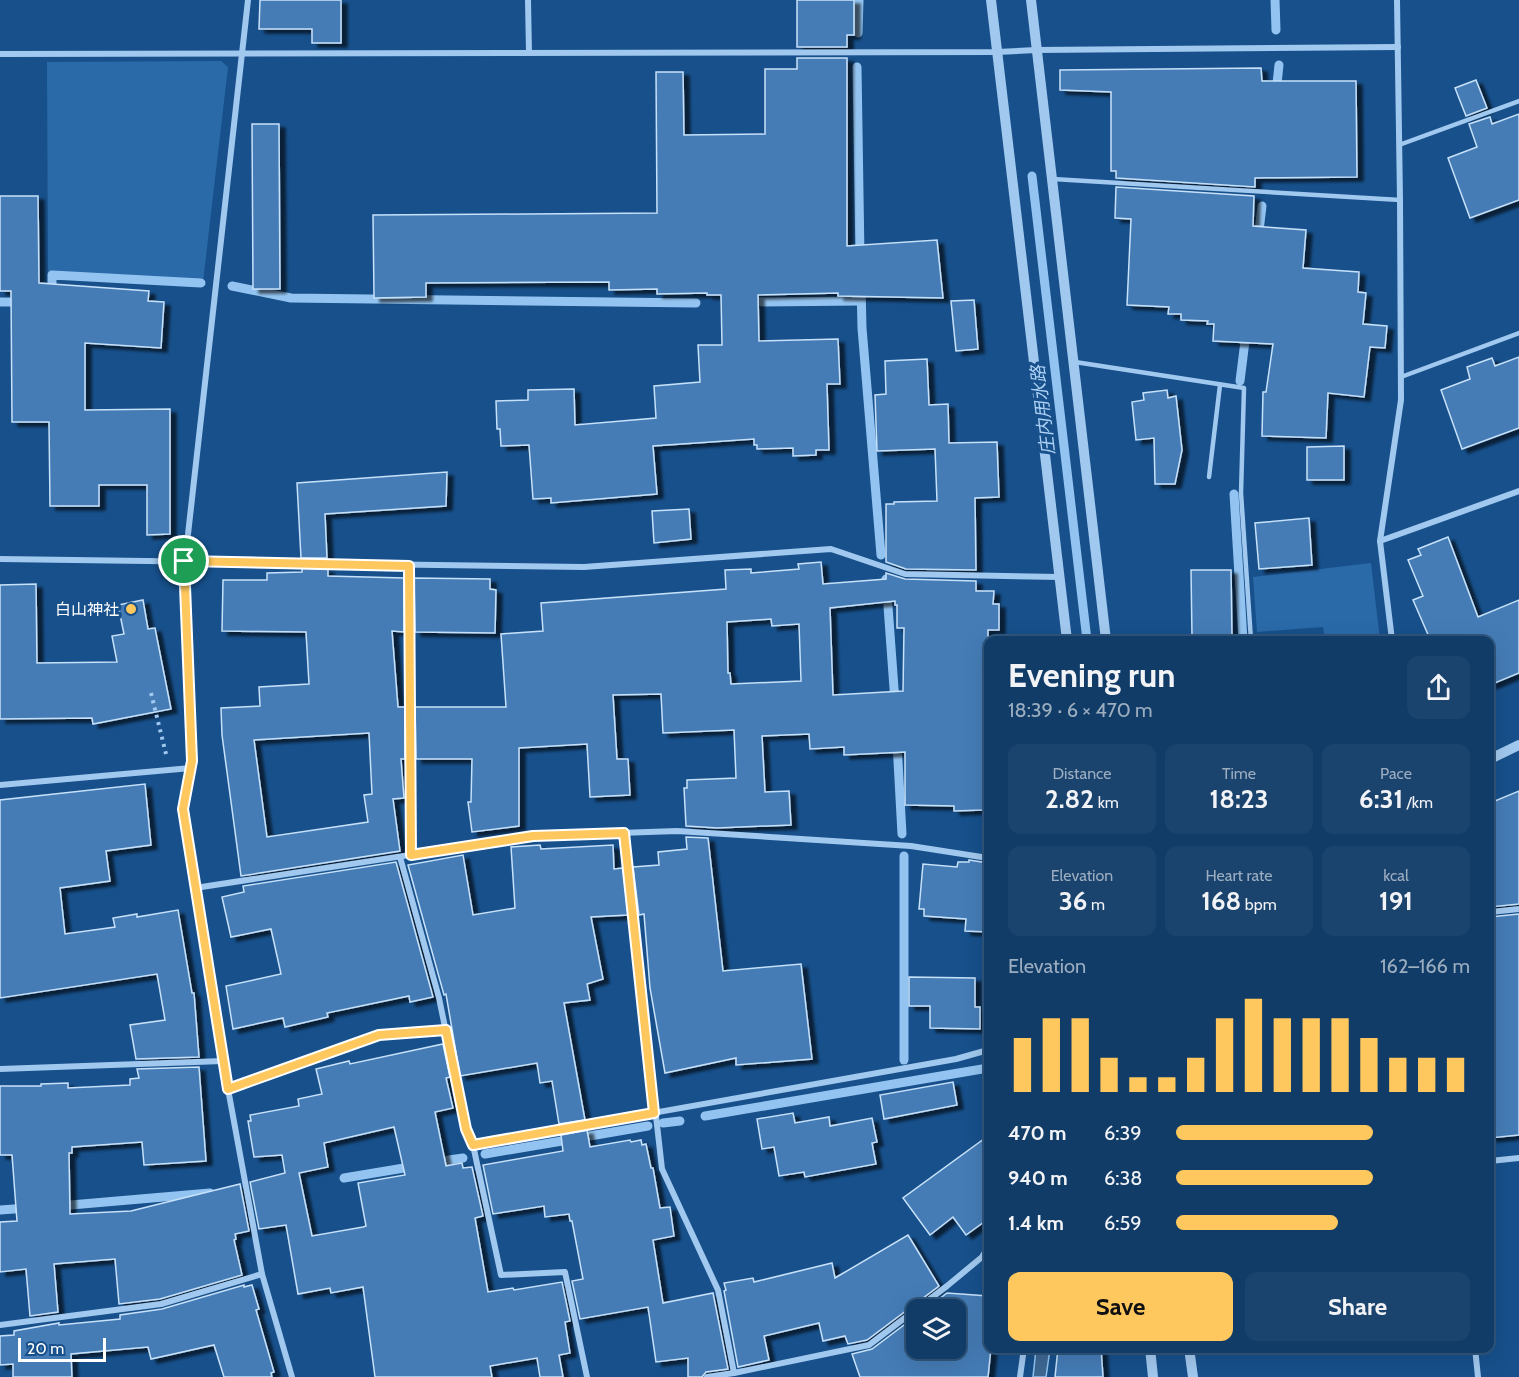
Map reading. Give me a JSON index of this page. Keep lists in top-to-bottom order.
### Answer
{
  "water": ["庄内用水路"],
  "places": ["白山神社"],
  "scale_bar": "20 m",
  "page": {
    "heading": ["Evening run", "18:39 · 6 × 470 m"],
    "stats": [
      ["Distance", "2.82 km"],
      ["Time", "18:23"],
      ["Pace", "6:31 /km"],
      ["Elevation", "36 m"],
      ["Heart rate", "168 bpm"],
      ["kcal", "191"]
    ],
    "chart": ["Elevation", "162–166 m"],
    "list": [
      {
        "name": "470 m",
        "note": "6:39"
      },
      {
        "name": "940 m",
        "note": "6:38"
      },
      {
        "name": "1.4 km",
        "note": "6:59"
      }
    ],
    "buttons": ["Save", "Share"],
    "scale": "20 m"
  }
}
